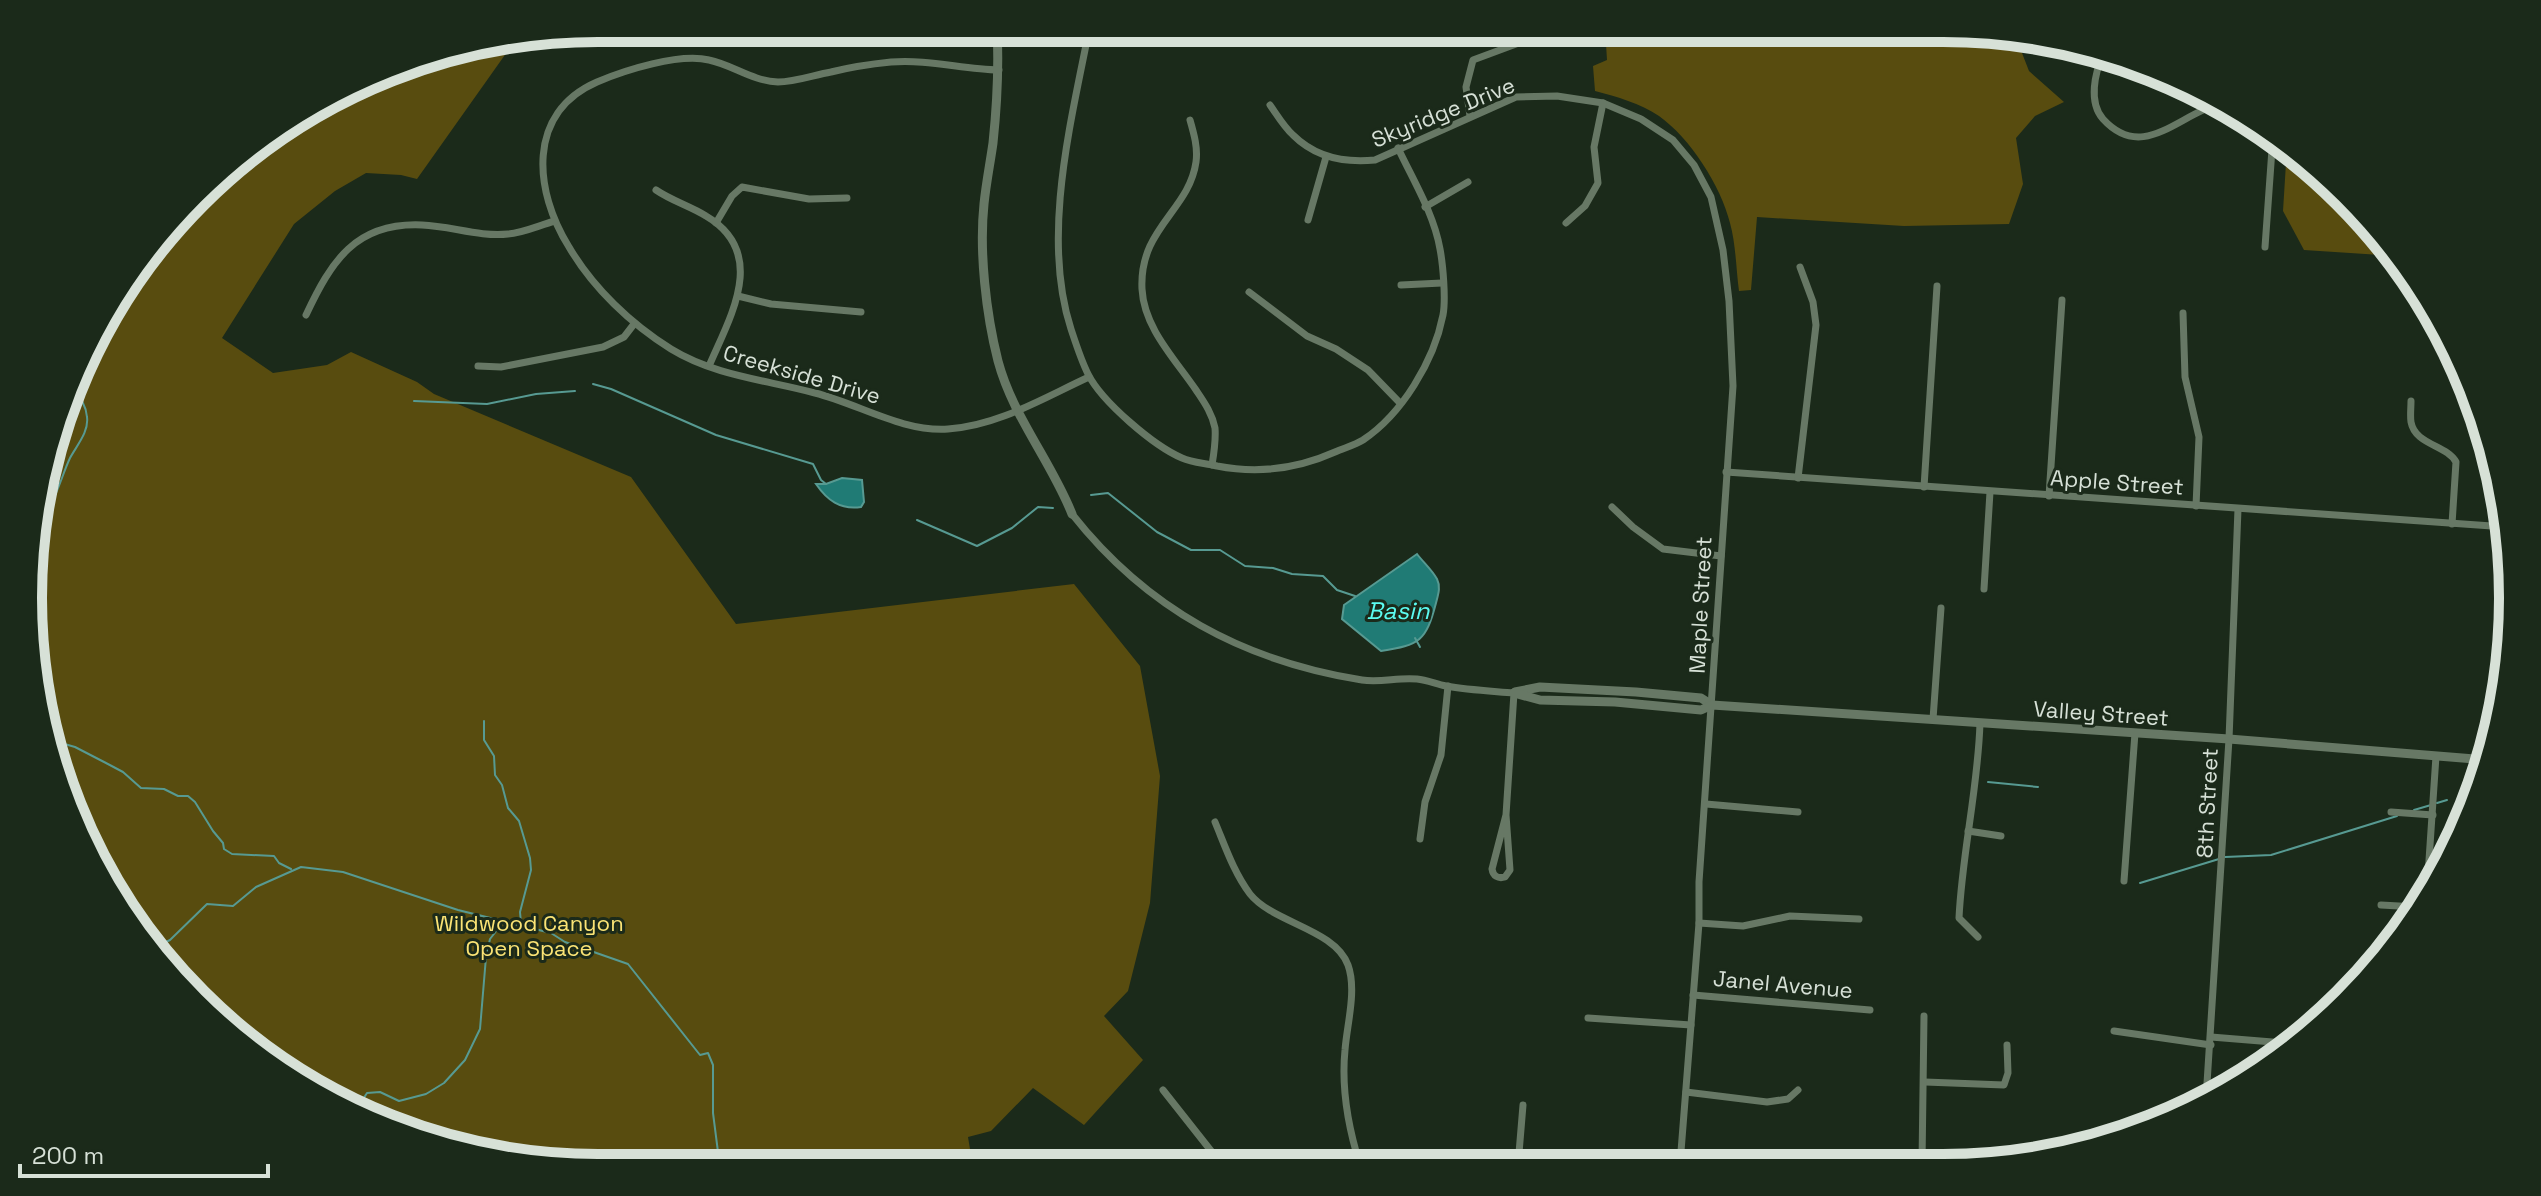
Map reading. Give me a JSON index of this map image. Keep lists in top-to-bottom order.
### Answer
{
  "streets": {
    "street": [
      "Skyridge Drive",
      "Creekside Drive",
      "Apple Street",
      "Maple Street",
      "Valley Street",
      "8th Street",
      "Janel Avenue"
    ]
  },
  "crossings": [
    ["Skyridge Drive", "Maple Street"],
    ["Apple Street", "Maple Street"],
    ["Apple Street", "8th Street"],
    ["Maple Street", "Valley Street"],
    ["Maple Street", "Janel Avenue"],
    ["Valley Street", "8th Street"]
  ],
  "water": ["Basin"],
  "parks": ["Wildwood Canyon Open Space"],
  "scale_bar": "200 m"
}
